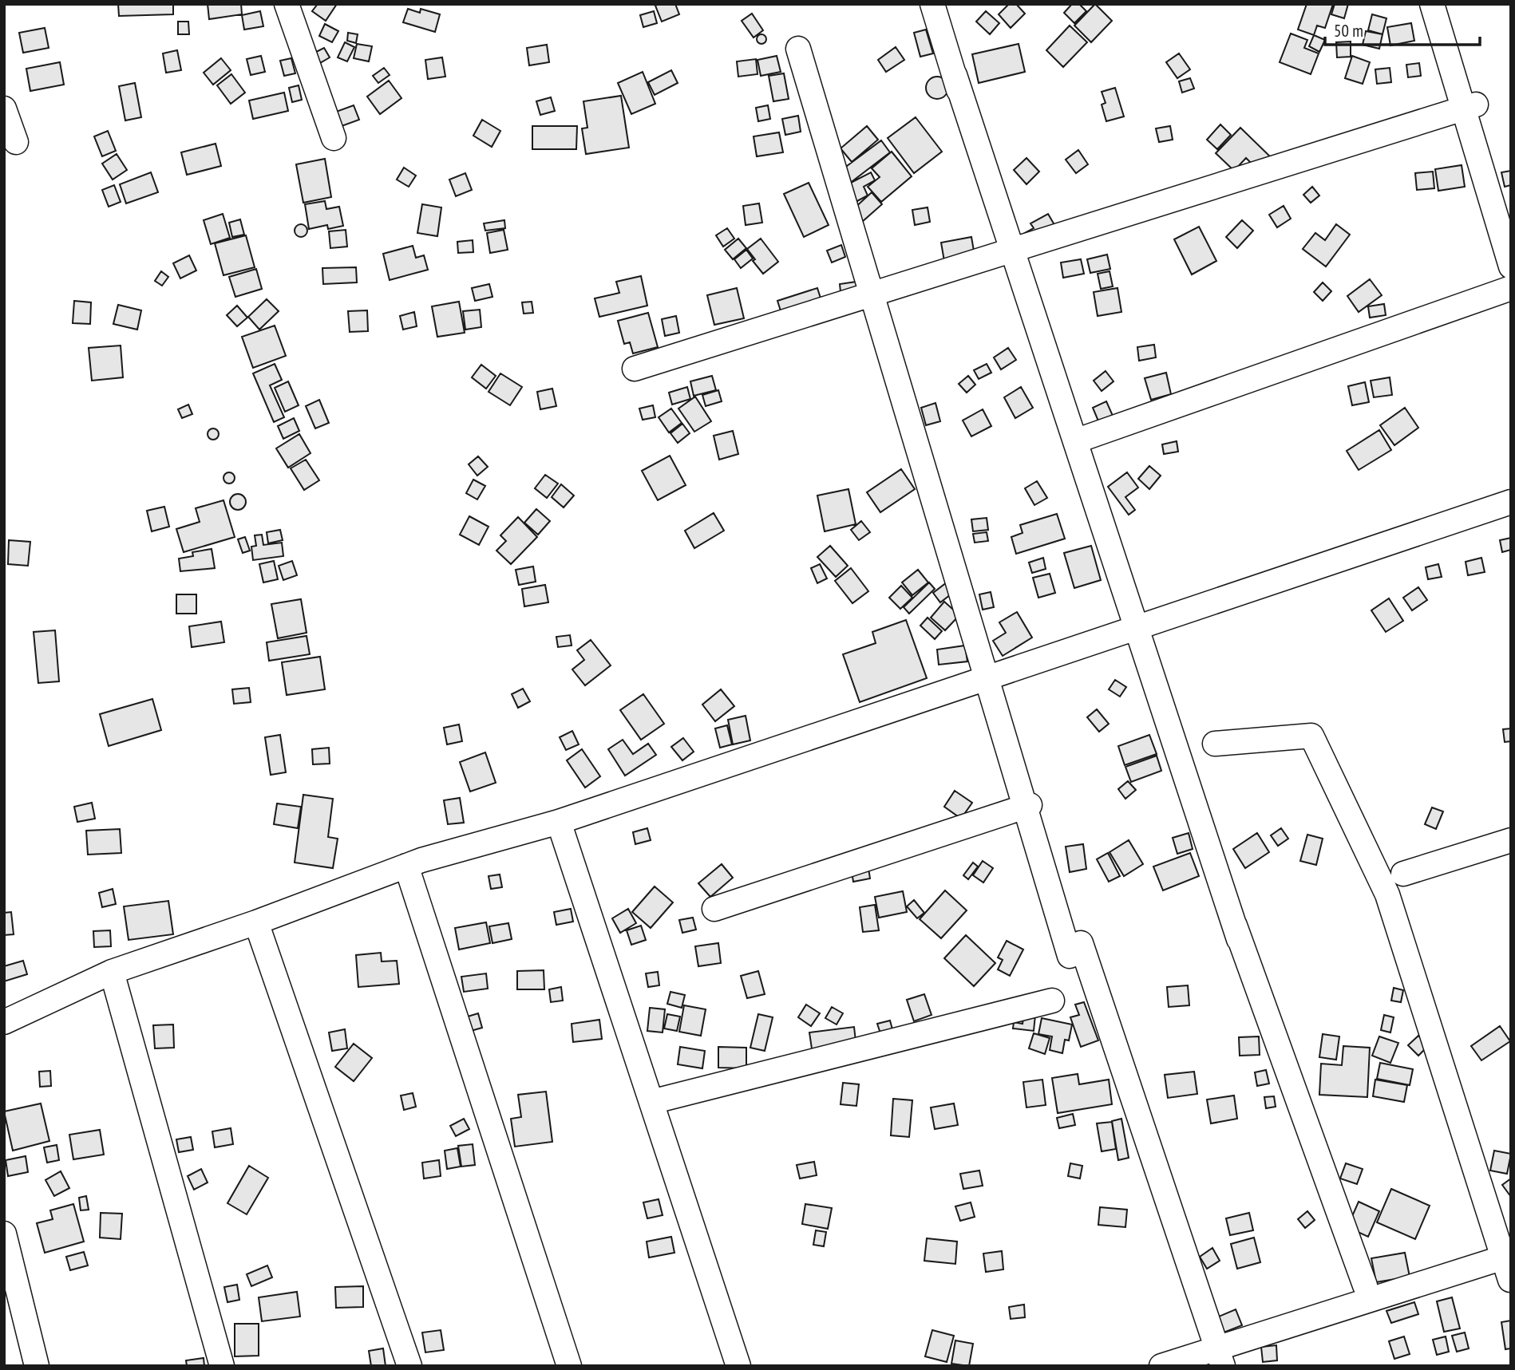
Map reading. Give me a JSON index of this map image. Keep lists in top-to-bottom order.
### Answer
{
  "scale_bar": "50 m"
}
